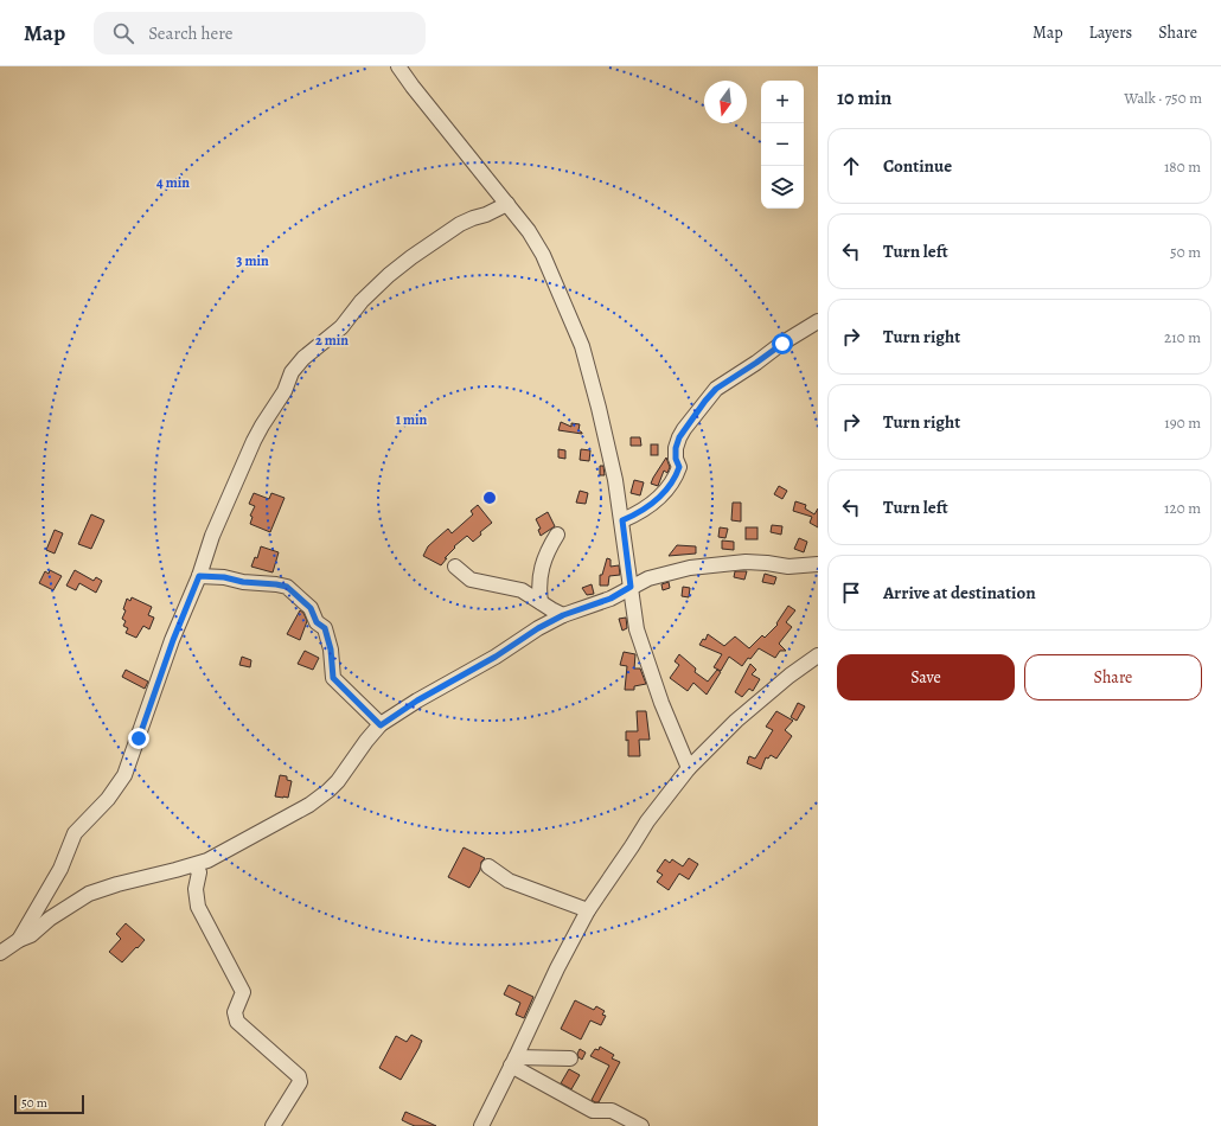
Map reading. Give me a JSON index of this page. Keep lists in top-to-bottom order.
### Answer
{
  "scale_bar": "50 m",
  "north": "bottom",
  "page": {
    "header": "Map",
    "search": "Search here",
    "nav": ["Map", "Layers", "Share"],
    "heading": ["10 min", "Walk · 750 m"],
    "map_buttons": ["+", "−"],
    "list": [
      ["Continue", "180 m"],
      ["Turn left", "50 m"],
      ["Turn right", "210 m"],
      ["Turn right", "190 m"],
      ["Turn left", "120 m"],
      "Arrive at destination"
    ],
    "buttons": ["Save", "Share"],
    "scale": "50 m"
  },
  "rings": [
    "4 min",
    "3 min",
    "2 min",
    "1 min"
  ]
}
